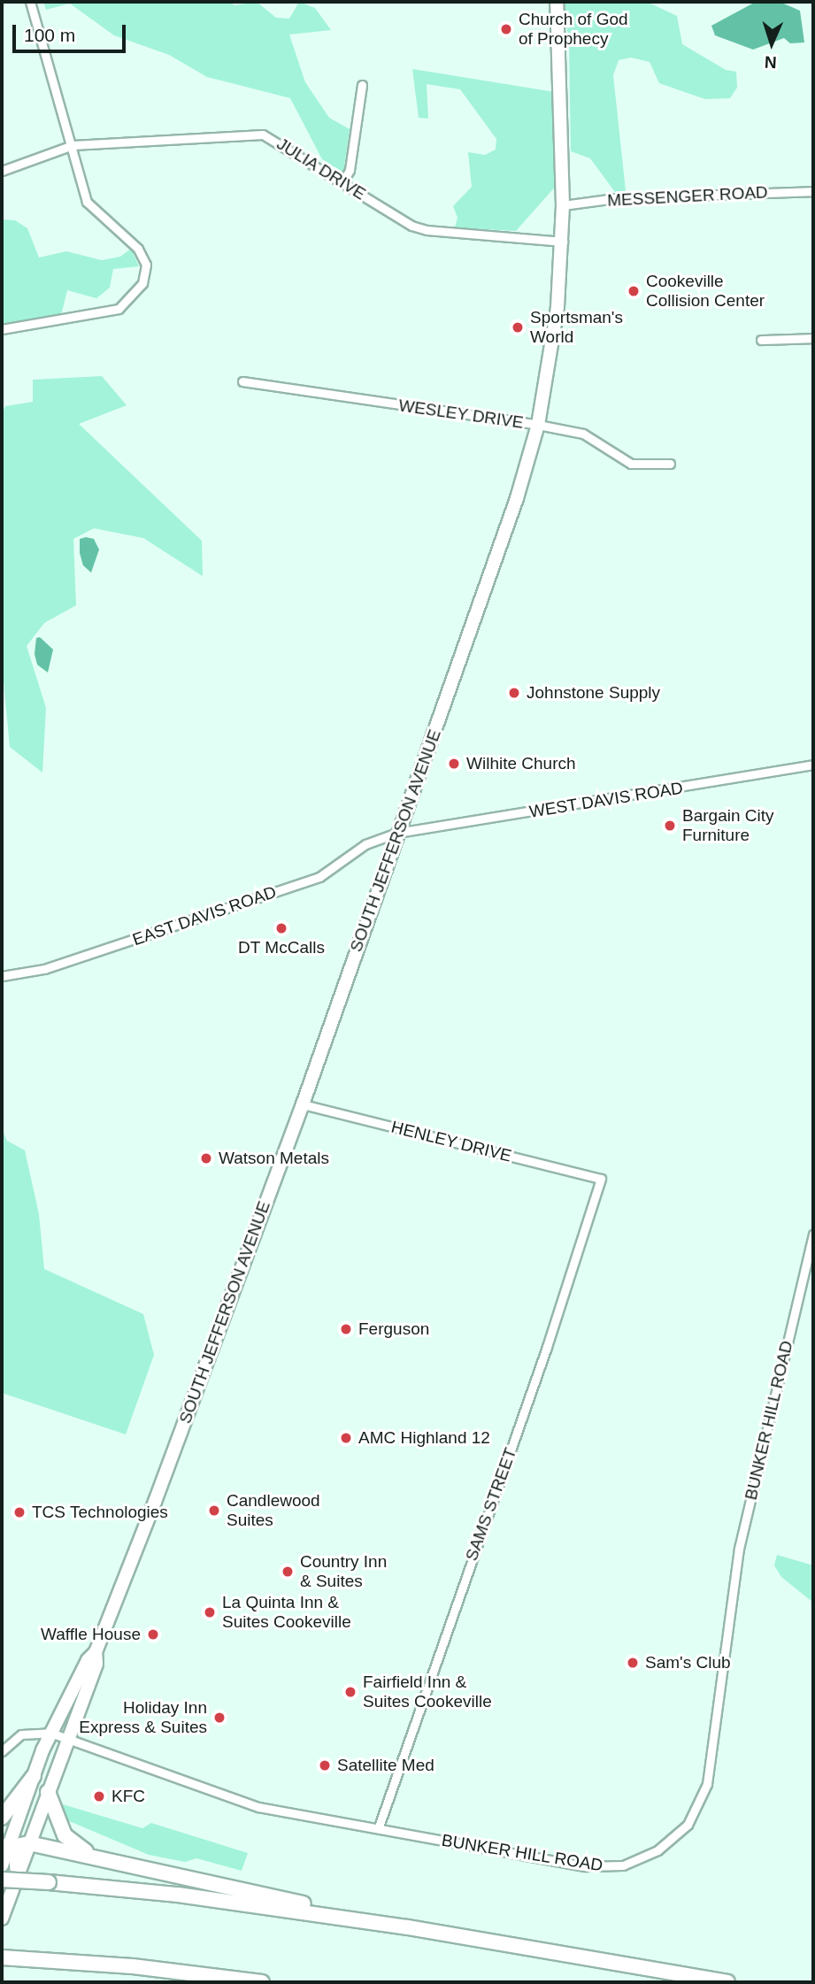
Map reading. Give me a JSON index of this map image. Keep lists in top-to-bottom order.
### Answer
{
  "streets": {
    "main road": ["SOUTH JEFFERSON AVENUE"],
    "street": [
      "JULIA DRIVE",
      "MESSENGER ROAD",
      "WESLEY DRIVE",
      "WEST DAVIS ROAD",
      "EAST DAVIS ROAD",
      "HENLEY DRIVE",
      "BUNKER HILL ROAD",
      "SAMS STREET"
    ]
  },
  "crossings": [
    ["JULIA DRIVE", "SOUTH JEFFERSON AVENUE"],
    ["MESSENGER ROAD", "SOUTH JEFFERSON AVENUE"],
    ["WESLEY DRIVE", "SOUTH JEFFERSON AVENUE"],
    ["WEST DAVIS ROAD", "SOUTH JEFFERSON AVENUE"],
    ["WEST DAVIS ROAD", "EAST DAVIS ROAD"],
    ["SOUTH JEFFERSON AVENUE", "EAST DAVIS ROAD"],
    ["SOUTH JEFFERSON AVENUE", "HENLEY DRIVE"],
    ["SOUTH JEFFERSON AVENUE", "BUNKER HILL ROAD"],
    ["HENLEY DRIVE", "SAMS STREET"],
    ["BUNKER HILL ROAD", "SAMS STREET"]
  ],
  "places": [
    "Church of God of Prophecy",
    "Cookeville Collision Center",
    "Sportsman's World",
    "Johnstone Supply",
    "Wilhite Church",
    "Bargain City Furniture",
    "DT McCalls",
    "Watson Metals",
    "Ferguson",
    "AMC Highland 12",
    "Candlewood Suites",
    "TCS Technologies",
    "Country Inn & Suites",
    "La Quinta Inn & Suites Cookeville",
    "Waffle House",
    "Sam's Club",
    "Fairfield Inn & Suites Cookeville",
    "Holiday Inn Express & Suites",
    "Satellite Med",
    "KFC"
  ],
  "scale_bar": "100 m",
  "north": "bottom"
}
